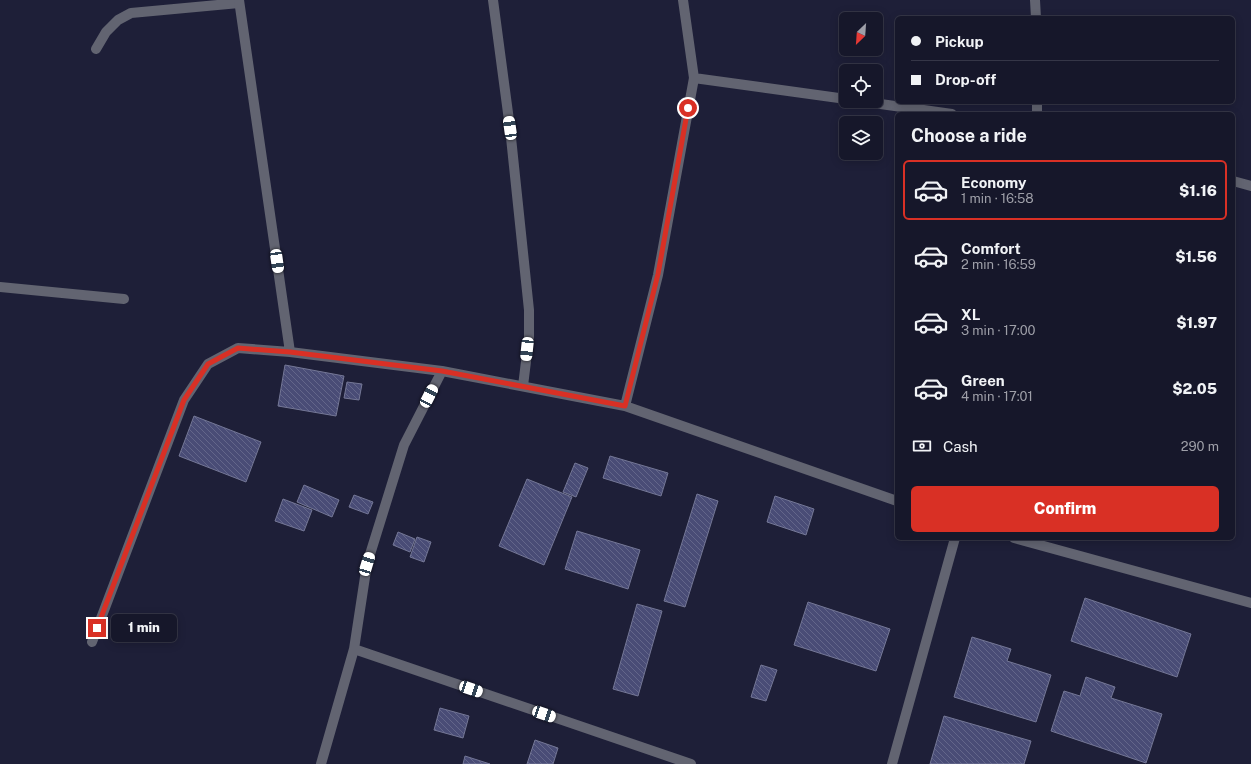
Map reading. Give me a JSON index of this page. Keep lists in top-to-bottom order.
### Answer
{
  "north": "bottom left",
  "page": {
    "banner": ["Pickup", "Drop-off"],
    "heading": "Choose a ride",
    "list": [
      {
        "name": "Economy",
        "note": "1 min · 16:58",
        "value": "$1.16"
      },
      {
        "name": "Comfort",
        "note": "2 min · 16:59",
        "value": "$1.56"
      },
      {
        "name": "XL",
        "note": "3 min · 17:00",
        "value": "$1.97"
      },
      {
        "name": "Green",
        "note": "4 min · 17:01",
        "value": "$2.05"
      }
    ],
    "pay": ["Cash", "290 m"],
    "buttons": "Confirm",
    "bubble": "1 min"
  }
}
